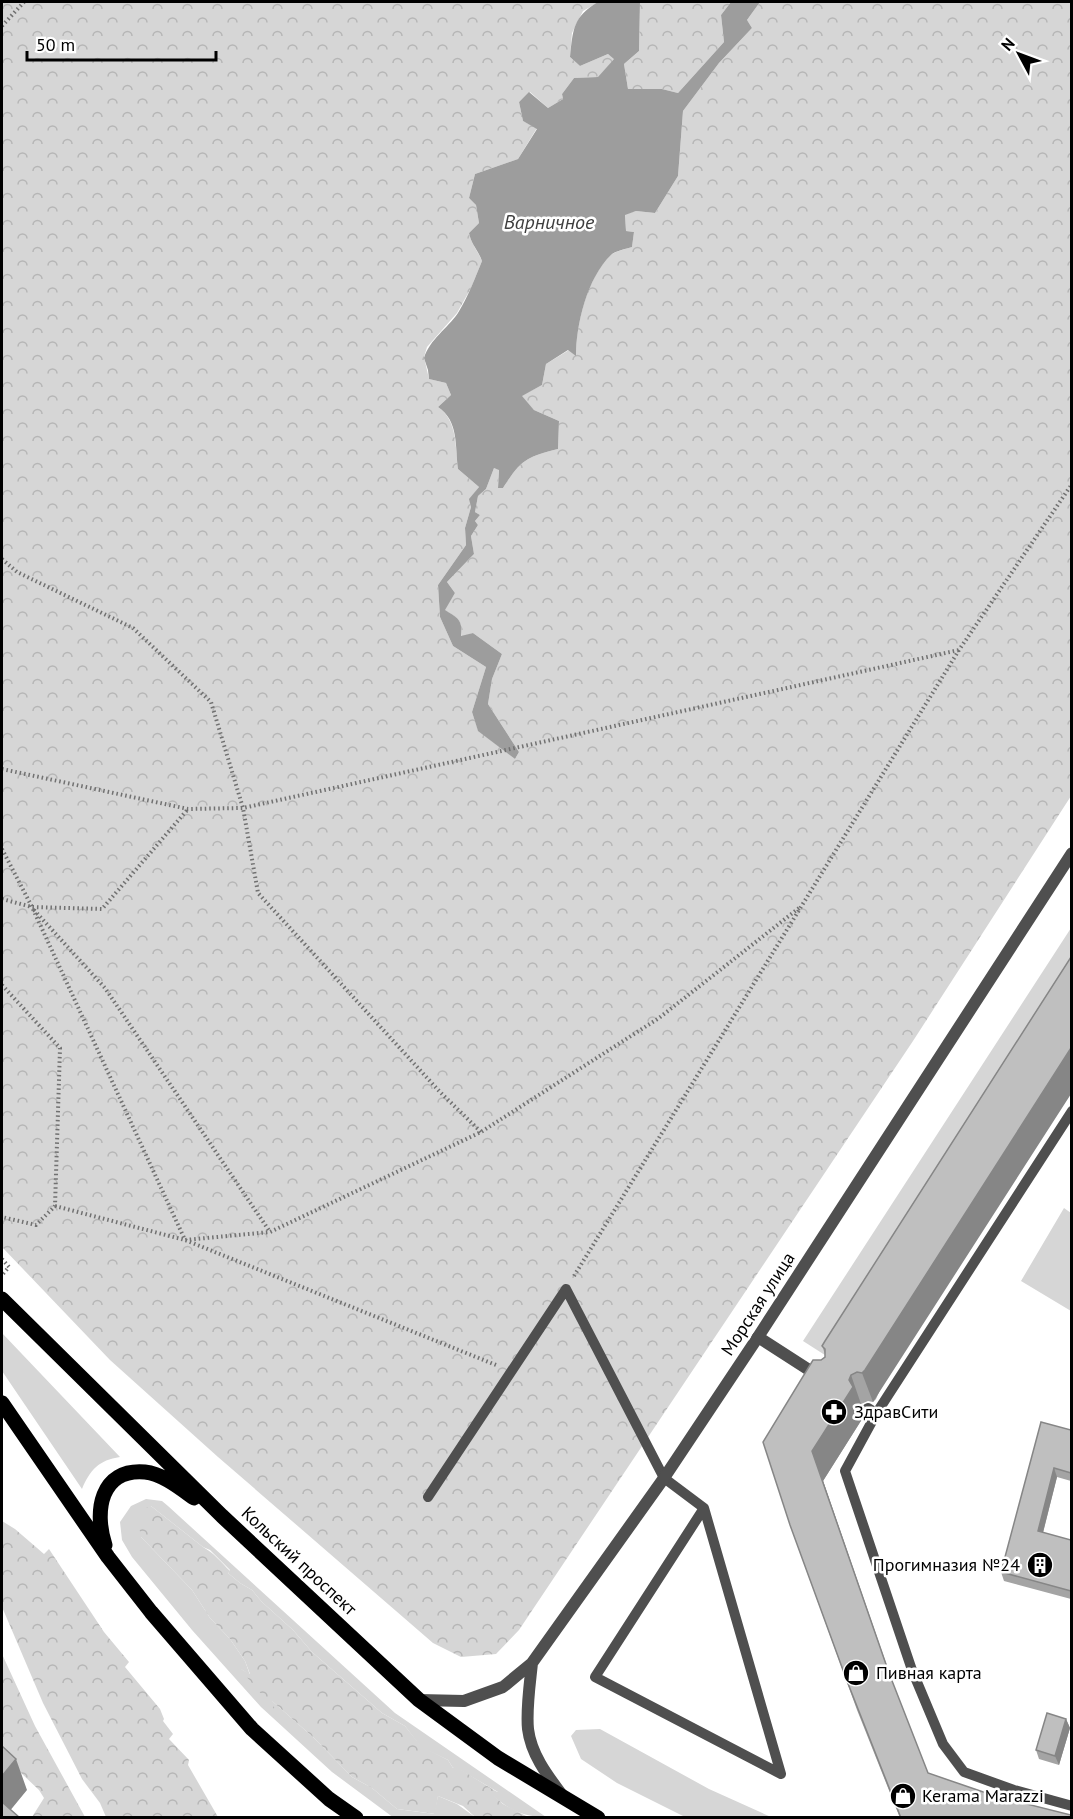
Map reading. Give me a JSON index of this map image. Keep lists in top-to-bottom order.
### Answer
{
  "streets": {
    "main road": ["Кольский проспект"],
    "street": ["Морская улица"]
  },
  "crossings": [
    ["Морская улица", "Кольский проспект"]
  ],
  "water": ["Варничное"],
  "places": {
    "pharmacy": ["ЗдравСити"],
    "building": ["Прогимназия №24"],
    "shop": ["Пивная карта", "Kerama Marazzi"]
  },
  "scale_bar": "50 m",
  "north": "top left"
}
